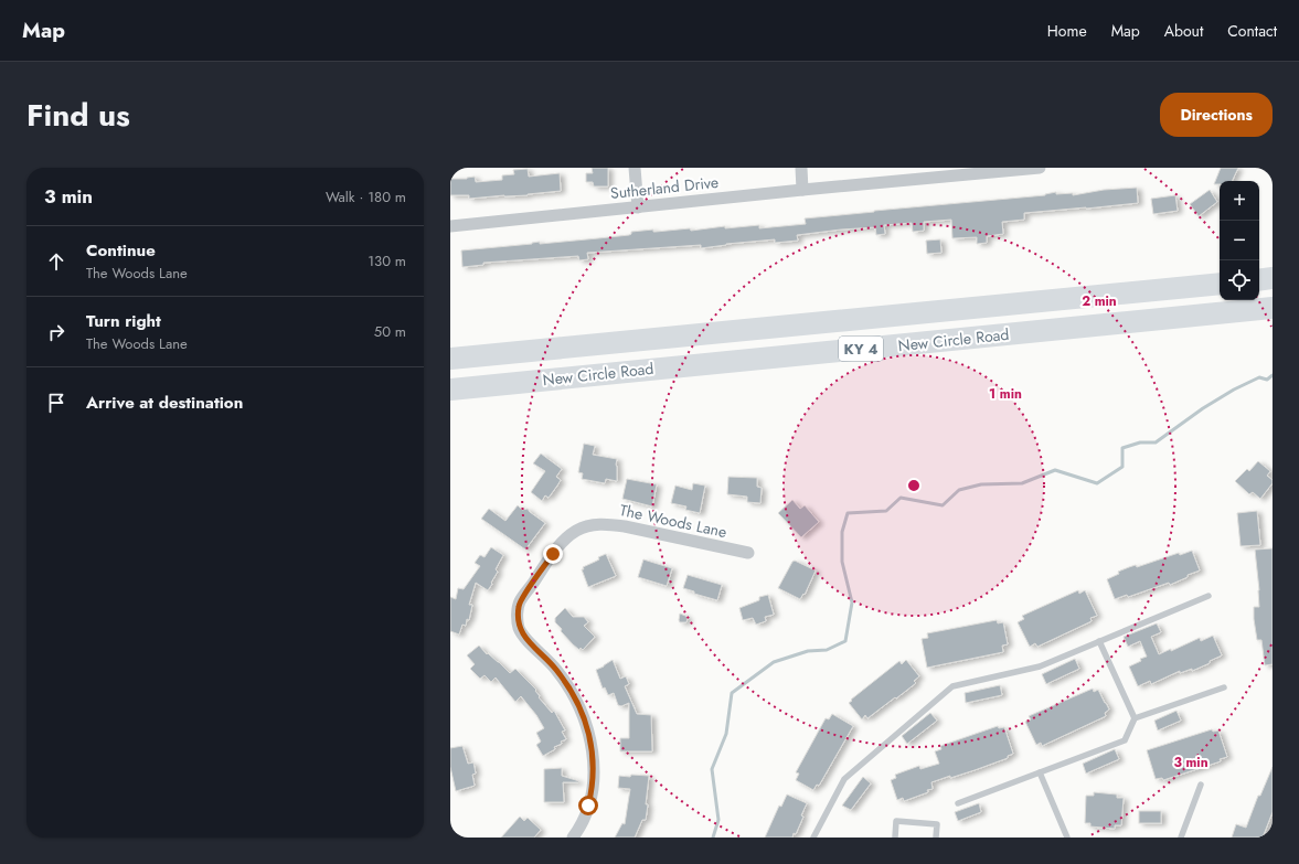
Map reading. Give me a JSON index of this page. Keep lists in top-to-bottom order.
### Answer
{
  "streets": {
    "highway": ["New Circle Road", "KY 4"],
    "street": ["Sutherland Drive", "The Woods Lane"]
  },
  "page": {
    "header": "Map",
    "nav": [
      "Home",
      "Map",
      "About",
      "Contact"
    ],
    "title": "Find us",
    "buttons": "Directions",
    "heading": ["3 min", "Walk · 180 m"],
    "map_buttons": ["+", "−"],
    "list": [
      ["Continue", "The Woods Lane", "130 m"],
      ["Turn right", "The Woods Lane", "50 m"],
      "Arrive at destination"
    ]
  },
  "rings": ["2 min", "1 min", "3 min"]
}
